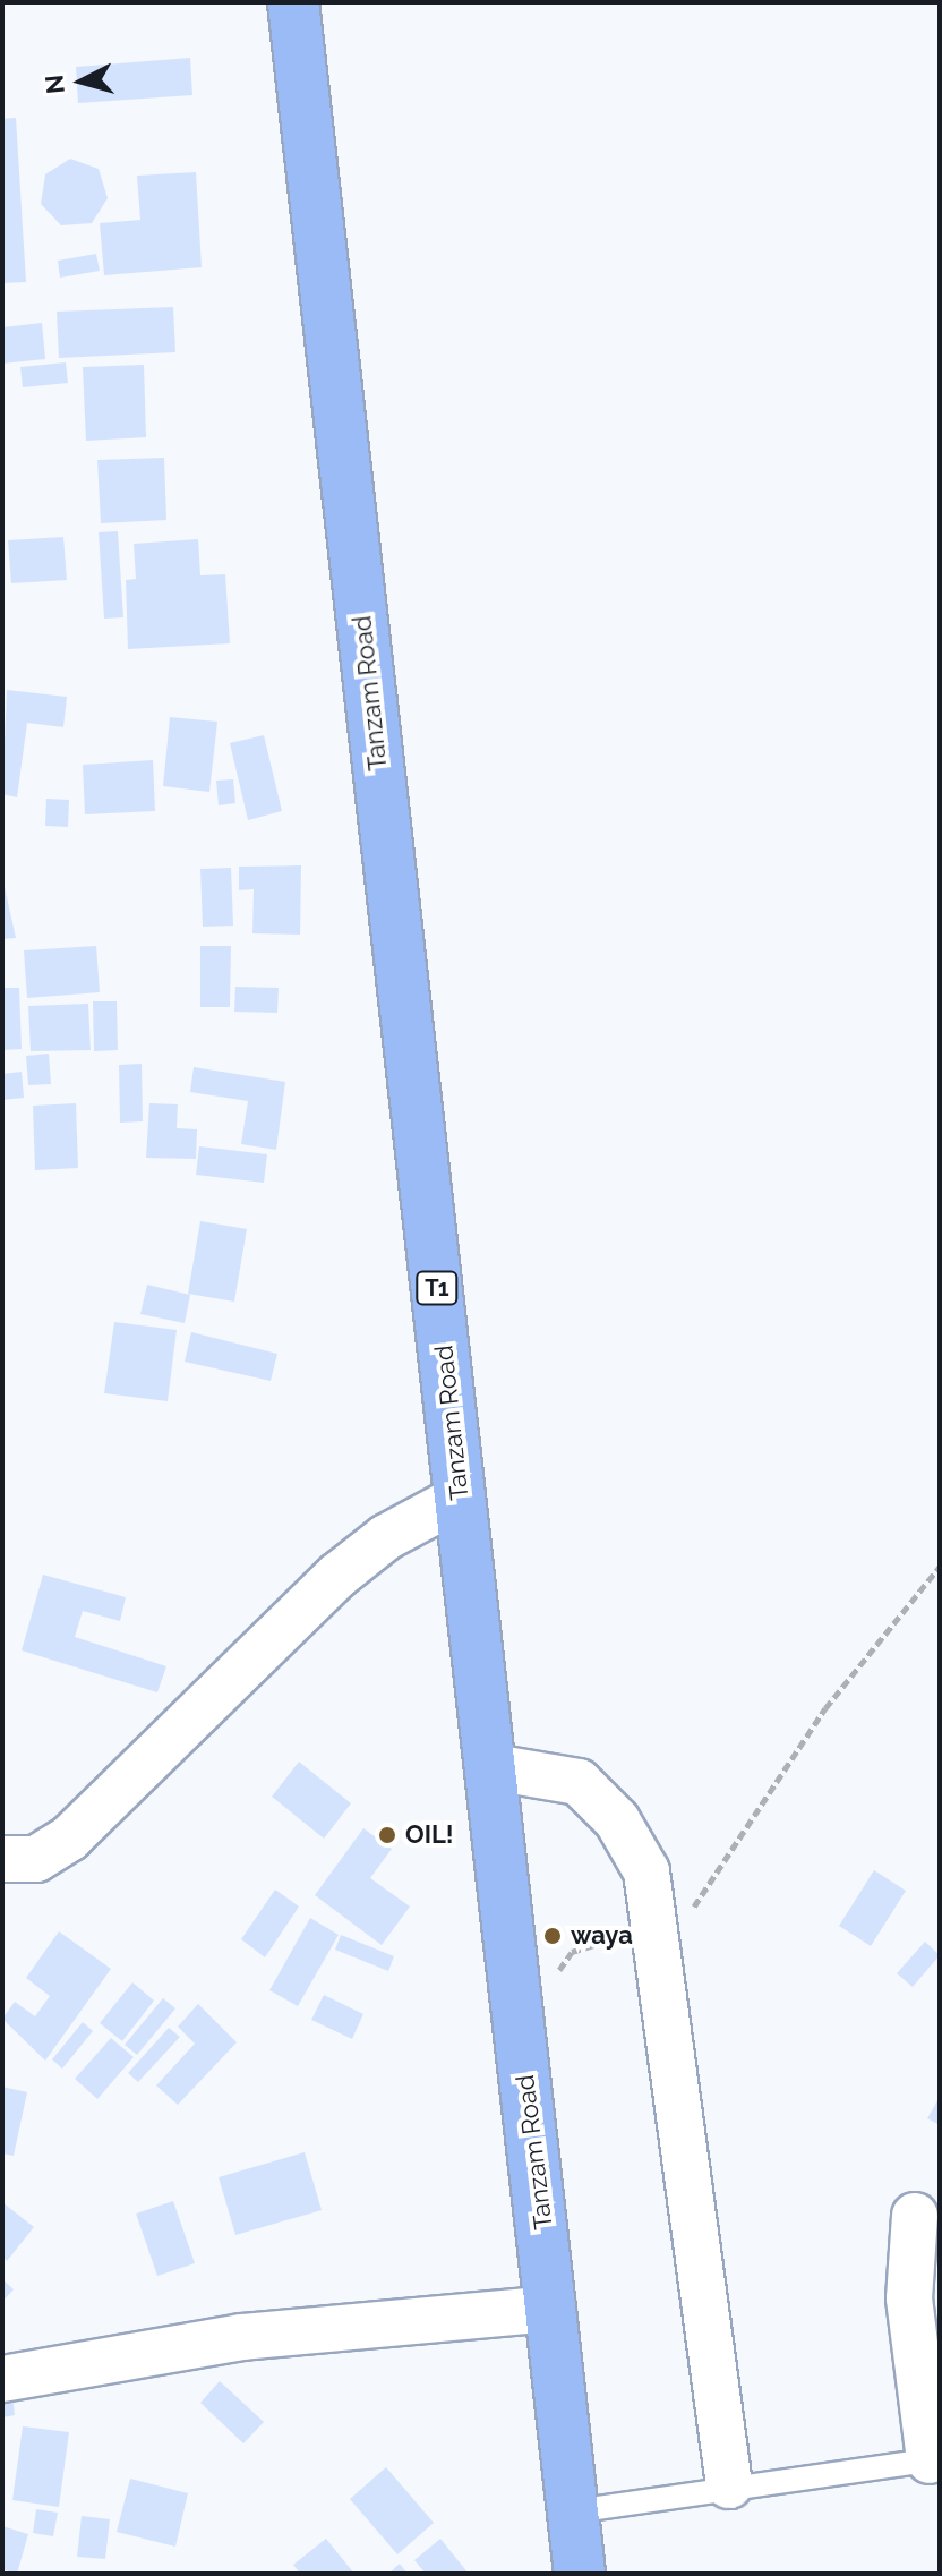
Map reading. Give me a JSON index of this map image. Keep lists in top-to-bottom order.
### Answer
{
  "streets": {
    "highway": ["Tanzam Road", "T1"]
  },
  "places": ["OIL!", "waya"],
  "north": "left"
}
